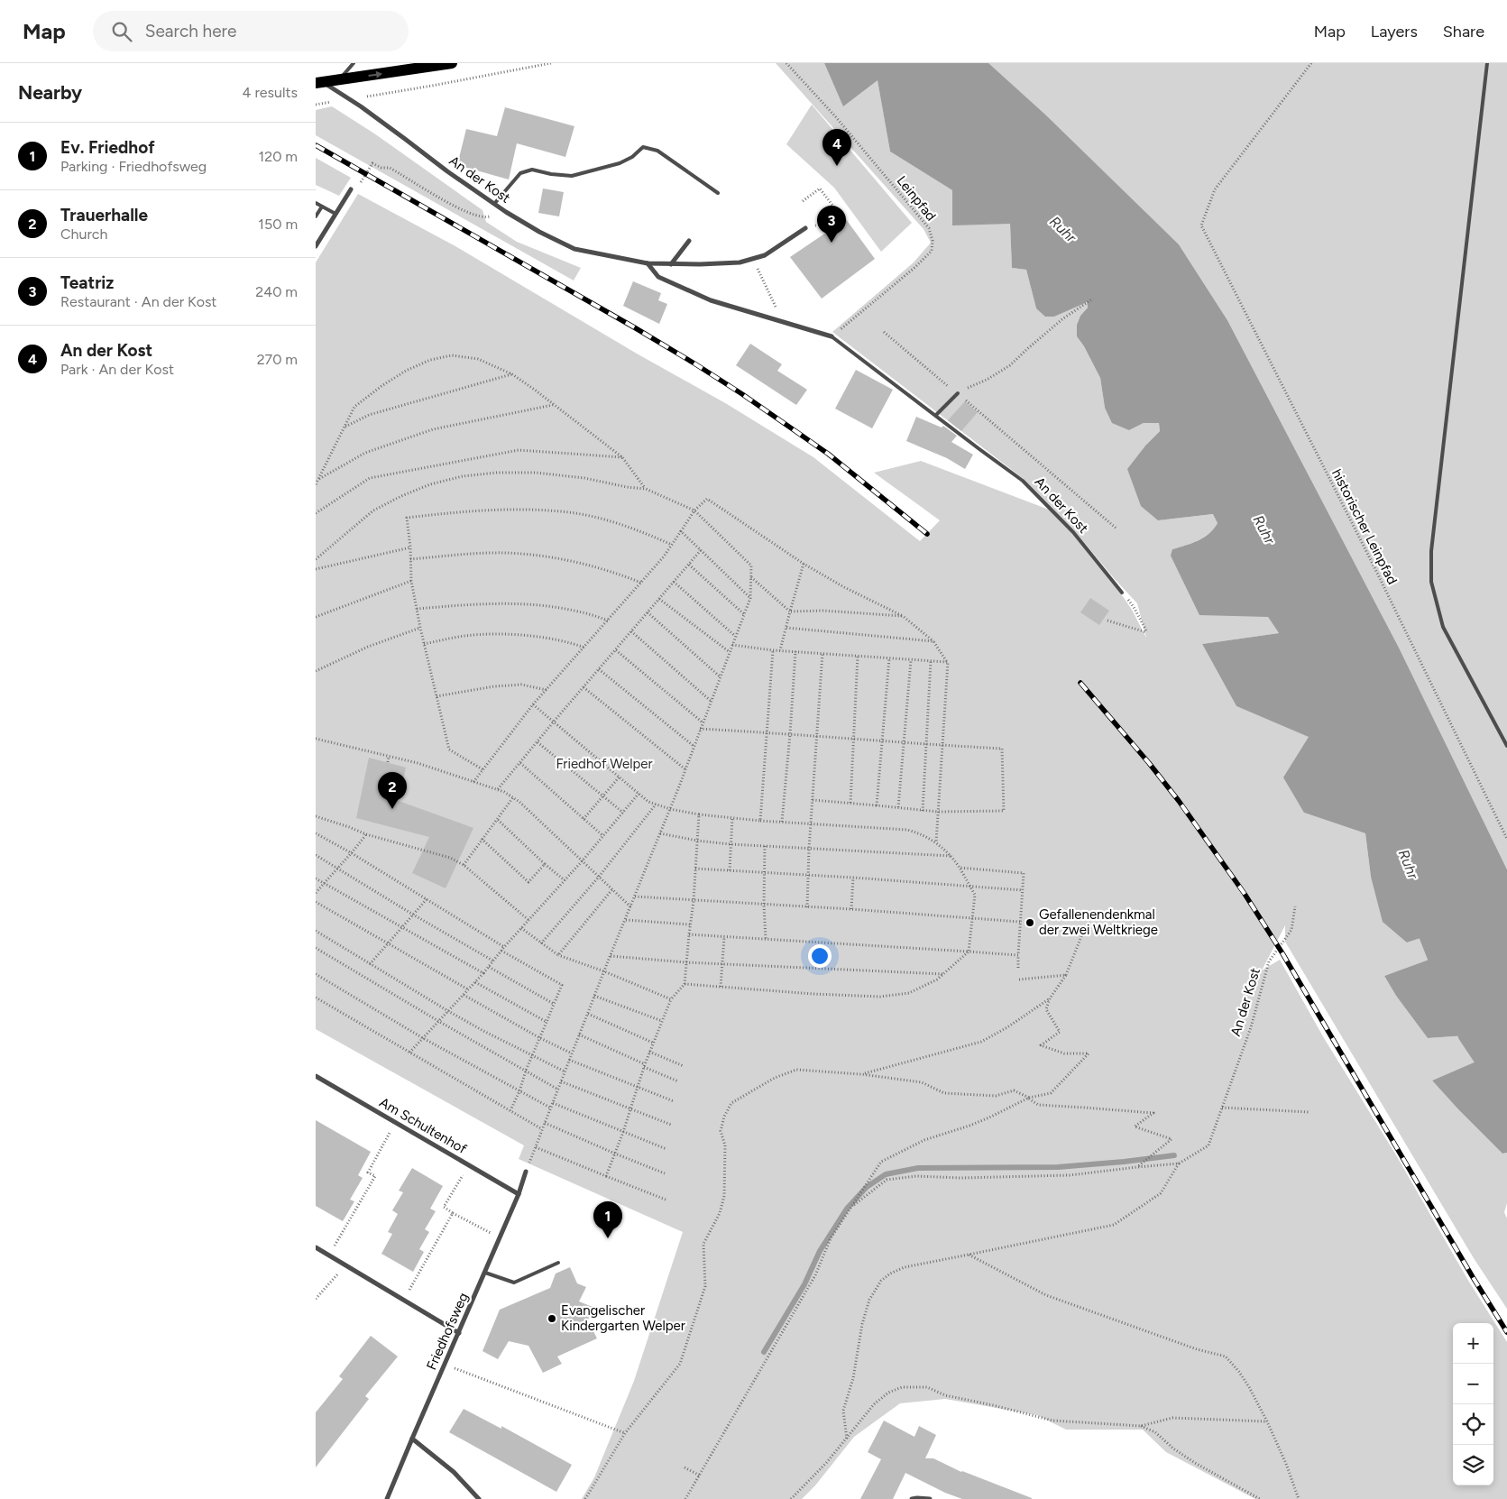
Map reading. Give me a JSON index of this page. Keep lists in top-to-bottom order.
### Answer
{
  "streets": {
    "street": ["An der Kost", "Am Schultenhof", "Friedhofsweg"],
    "path": ["Leinpfad", "historischer Leinpfad"]
  },
  "crossings": [
    ["An der Kost", "Leinpfad"],
    ["Am Schultenhof", "Friedhofsweg"]
  ],
  "water": ["Ruhr"],
  "parks": ["Friedhof Welper"],
  "places": ["Gefallenendenkmal der zwei Weltkriege", "Evangelischer Kindergarten Welper"],
  "page": {
    "header": "Map",
    "search": "Search here",
    "nav": ["Map", "Layers", "Share"],
    "heading": ["Nearby", "4 results"],
    "list": [
      {
        "mark": "1",
        "name": "Ev. Friedhof",
        "note": "Parking · Friedhofsweg",
        "value": "120 m"
      },
      {
        "mark": "2",
        "name": "Trauerhalle",
        "note": "Church",
        "value": "150 m"
      },
      {
        "mark": "3",
        "name": "Teatriz",
        "note": "Restaurant · An der Kost",
        "value": "240 m"
      },
      {
        "mark": "4",
        "name": "An der Kost",
        "note": "Park · An der Kost",
        "value": "270 m"
      }
    ],
    "pins": [
      "4",
      "3",
      "2",
      "1"
    ],
    "map_buttons": ["+", "−"]
  }
}
